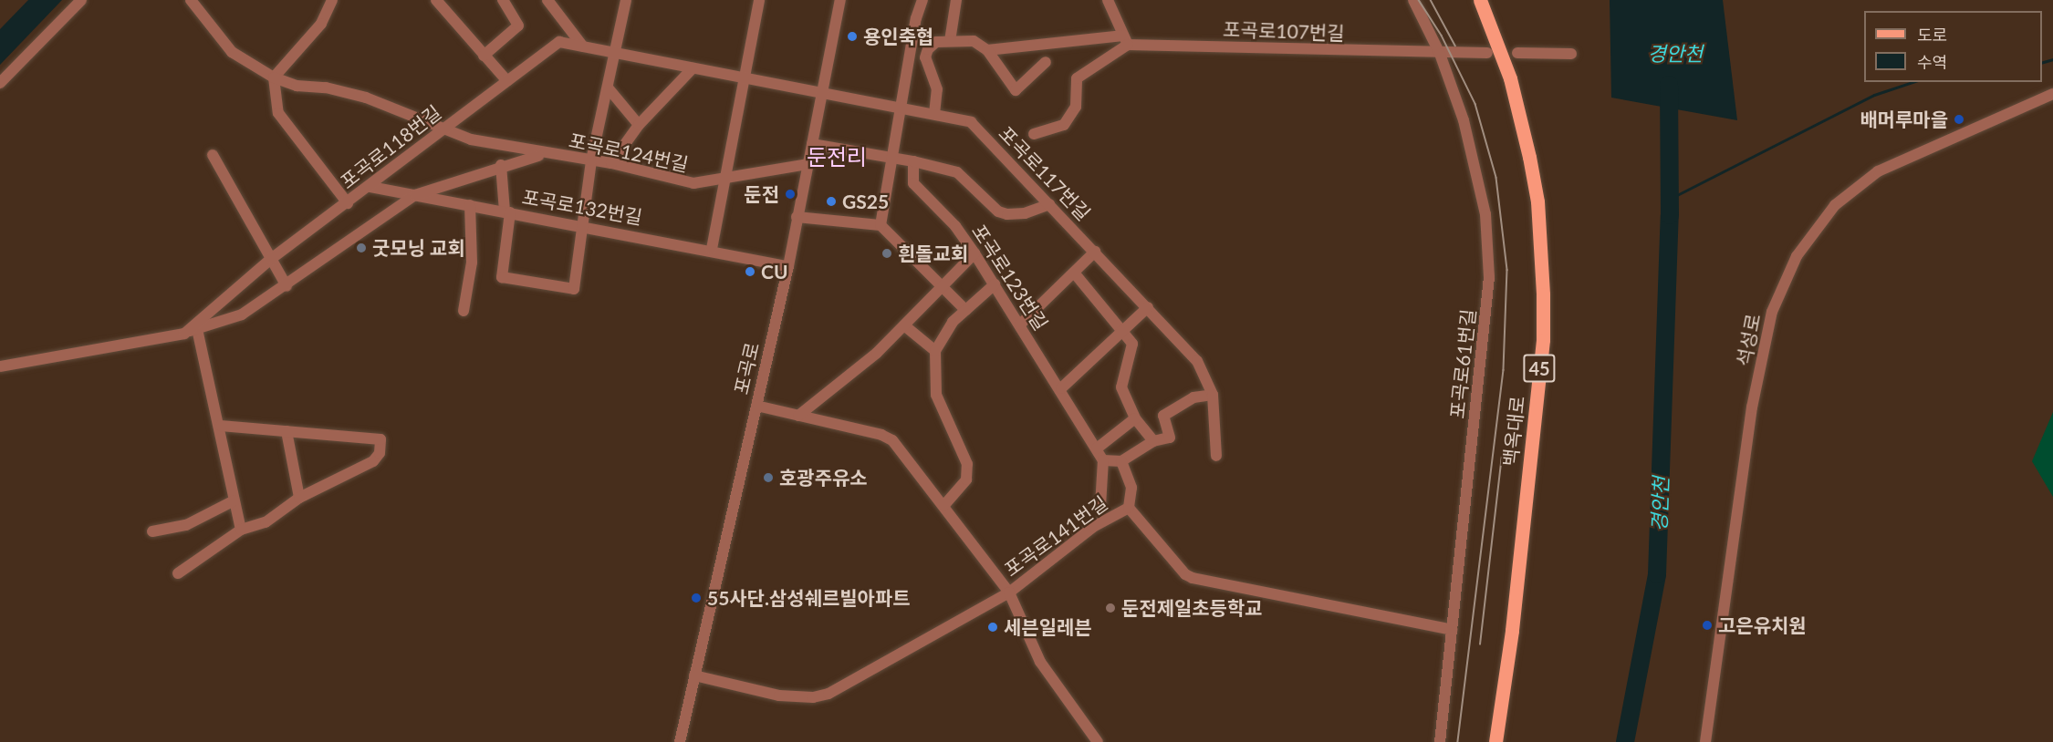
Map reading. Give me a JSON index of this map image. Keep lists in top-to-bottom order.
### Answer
{
  "streets": {
    "main road": ["45", "백옥대로"],
    "street": [
      "포곡로107번길",
      "포곡로118번길",
      "포곡로124번길",
      "포곡로117번길",
      "포곡로132번길",
      "포곡로123번길",
      "석성로",
      "포곡로61번길",
      "포곡로",
      "포곡로141번길"
    ]
  },
  "crossings": [
    ["포곡로107번길", "포곡로61번길"],
    ["포곡로118번길", "포곡로124번길"],
    ["포곡로118번길", "포곡로117번길"],
    ["포곡로118번길", "포곡로132번길"],
    ["포곡로118번길", "포곡로"],
    ["포곡로124번길", "포곡로"],
    ["포곡로117번길", "포곡로"],
    ["포곡로132번길", "포곡로"],
    ["포곡로61번길", "포곡로141번길"],
    ["포곡로", "포곡로141번길"]
  ],
  "districts": ["둔전리"],
  "water": ["경안천"],
  "places": [
    "용인축협",
    "배머루마을",
    "둔전",
    "GS25",
    "굿모닝 교회",
    "흰돌교회",
    "CU",
    "호광주유소",
    "55사단.삼성쉐르빌아파트",
    "둔전제일초등학교",
    "고은유치원",
    "세븐일레븐"
  ],
  "legend": ["도로", "수역"]
}
